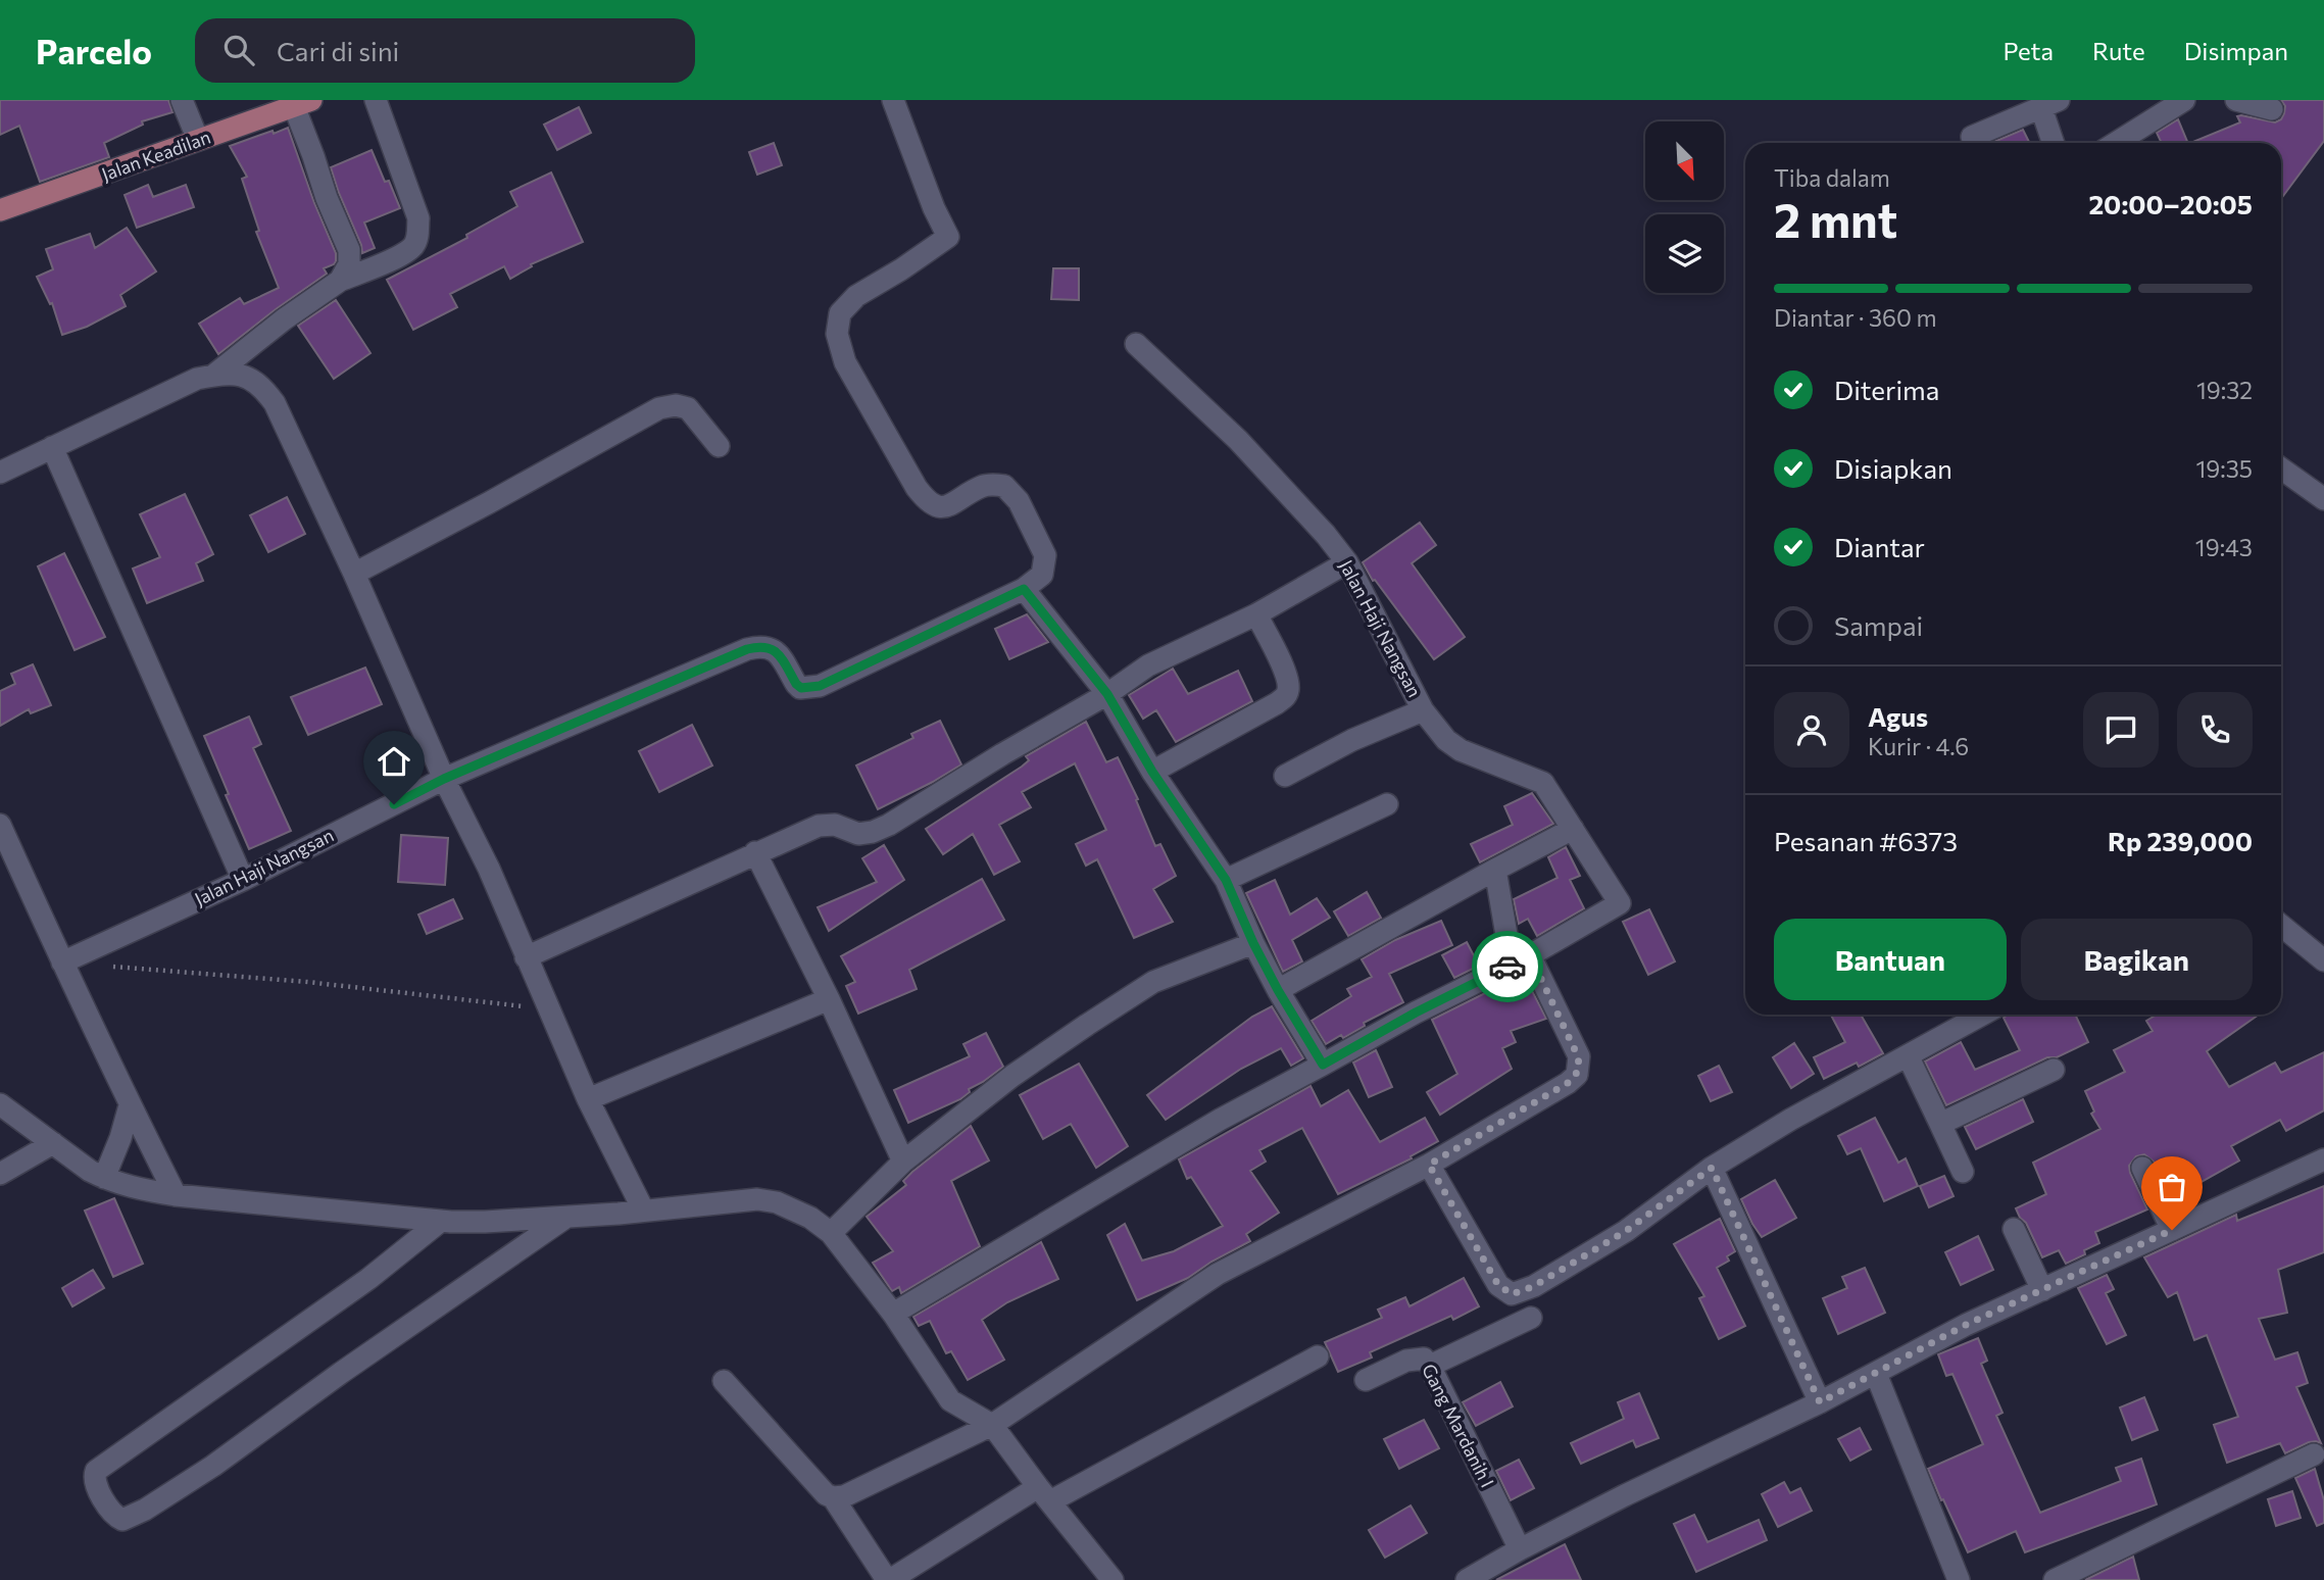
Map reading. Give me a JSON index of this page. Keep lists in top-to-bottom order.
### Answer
{
  "streets": {
    "main road": ["Jalan Keadilan"],
    "street": ["Jalan Haji Nangsan", "Gang Mardanih I"]
  },
  "north": "bottom right",
  "page": {
    "header": "Parcelo",
    "search": "Cari di sini",
    "nav": ["Peta", "Rute", "Disimpan"],
    "heading": ["2 mnt", "Tiba dalam", "20:00–20:05"],
    "panel": [
      "Agus",
      "Kurir · 4.6",
      "Pesanan #6373",
      "Rp 239,000"
    ],
    "bar": "Diantar · 360 m",
    "list": [
      ["Diterima", "19:32"],
      ["Disiapkan", "19:35"],
      ["Diantar", "19:43"],
      "Sampai"
    ],
    "buttons": ["Bantuan", "Bagikan"]
  }
}
